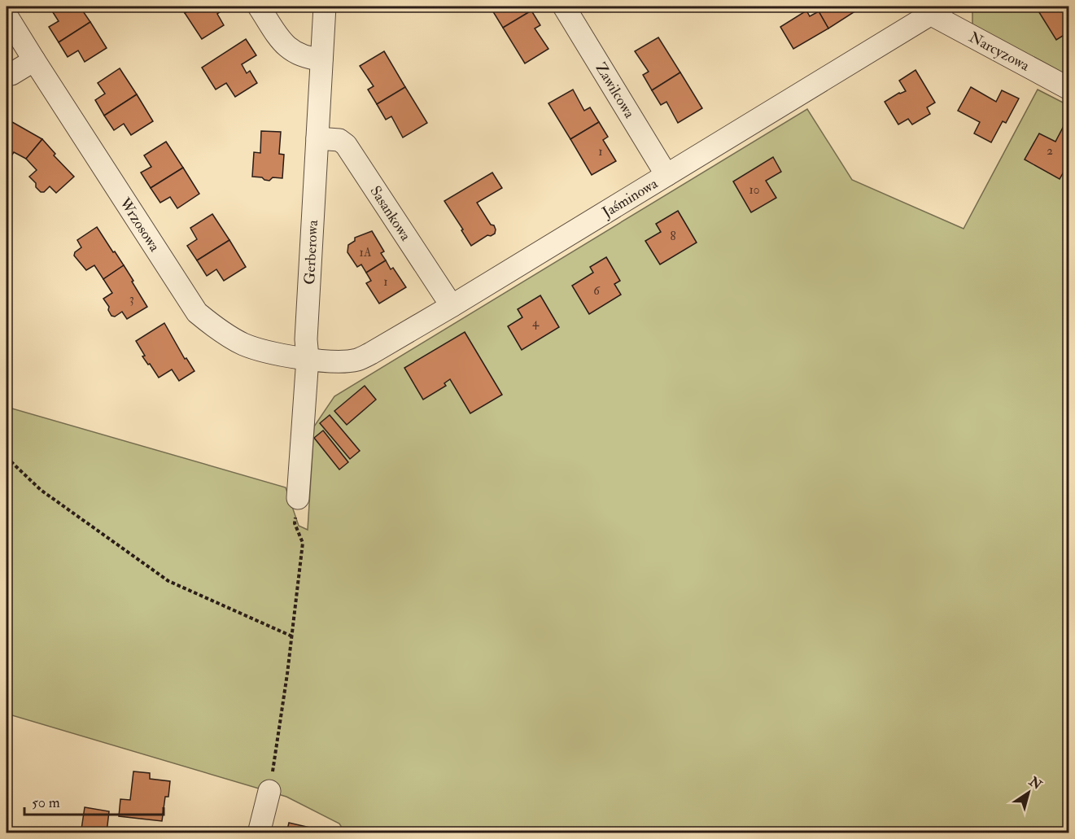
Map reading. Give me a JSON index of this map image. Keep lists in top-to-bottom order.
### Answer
{
  "streets": {
    "street": [
      "Narcyzowa",
      "Zawilcowa",
      "Jaśminowa",
      "Sasankowa",
      "Wrzosowa",
      "Gerberowa"
    ]
  },
  "crossings": [
    ["Narcyzowa", "Jaśminowa"],
    ["Zawilcowa", "Jaśminowa"],
    ["Jaśminowa", "Sasankowa"],
    ["Jaśminowa", "Wrzosowa"],
    ["Jaśminowa", "Gerberowa"],
    ["Sasankowa", "Gerberowa"],
    ["Wrzosowa", "Gerberowa"]
  ],
  "house_numbers": [
    "2",
    "1",
    "10",
    "8",
    "1A",
    "1",
    "6",
    "3",
    "4"
  ],
  "scale_bar": "50 m",
  "north": "top right"
}
